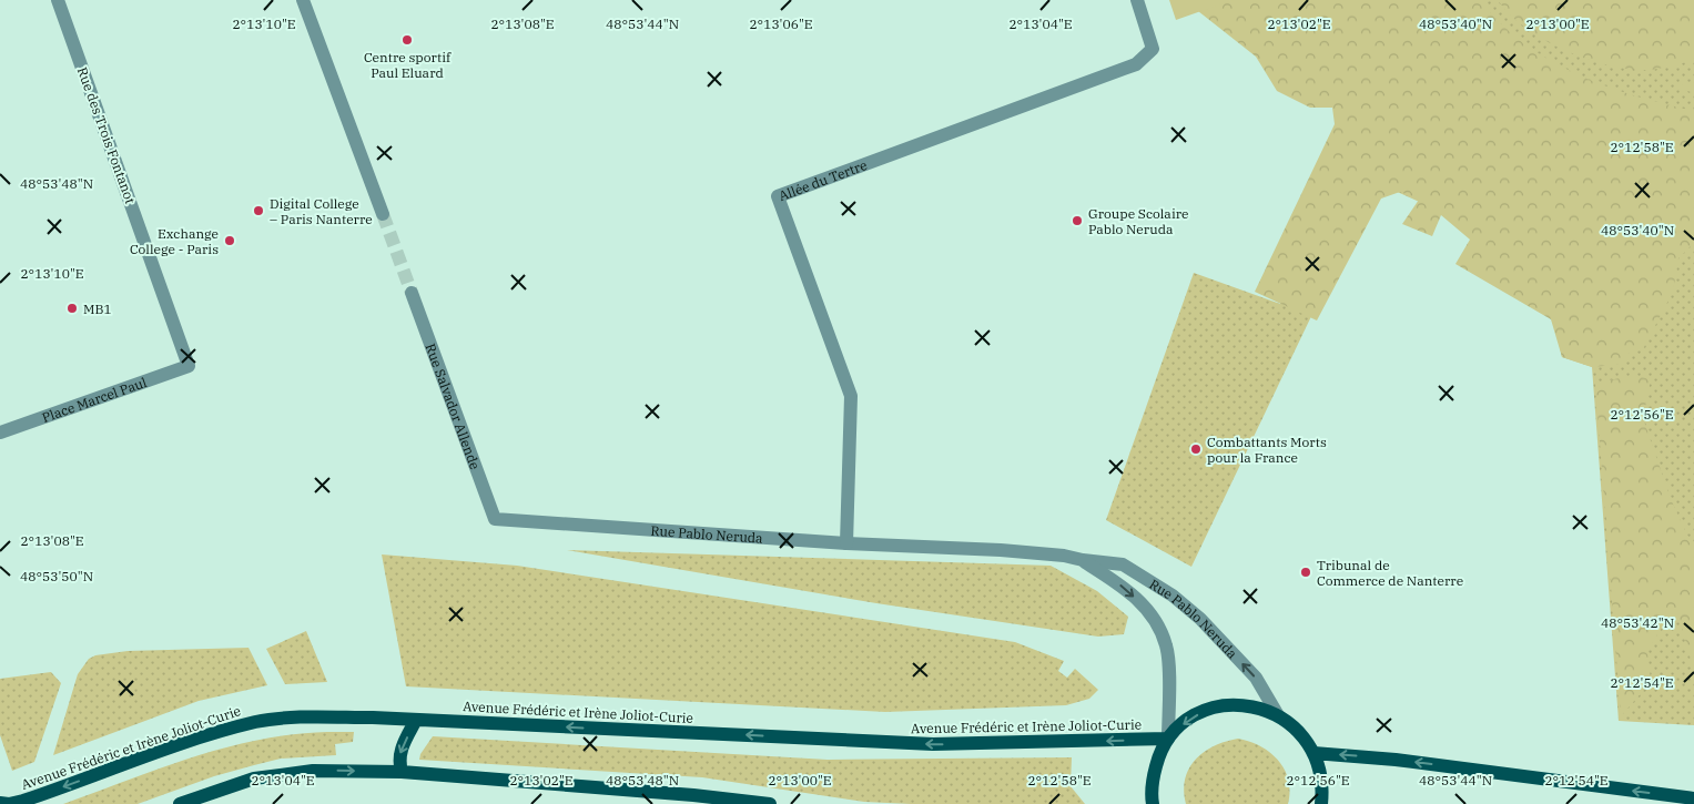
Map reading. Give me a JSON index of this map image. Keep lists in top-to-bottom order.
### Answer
{
  "streets": {
    "main road": ["Avenue Frédéric et Irène Joliot-Curie"],
    "street": [
      "Rue des Trois Fontanot",
      "Allée du Tertre",
      "Place Marcel Paul",
      "Rue Salvador Allende",
      "Rue Pablo Neruda"
    ]
  },
  "crossings": [
    ["Rue des Trois Fontanot", "Place Marcel Paul"],
    ["Allée du Tertre", "Rue Pablo Neruda"],
    ["Rue Salvador Allende", "Rue Pablo Neruda"],
    ["Rue Pablo Neruda", "Avenue Frédéric et Irène Joliot-Curie"]
  ],
  "places": [
    "Centre sportif Paul Eluard",
    "Digital College – Paris Nanterre",
    "Groupe Scolaire Pablo Neruda",
    "Exchange College - Paris",
    "MB1",
    "Combattants Morts pour la France",
    "Tribunal de Commerce de Nanterre"
  ],
  "coordinates": [
    "48°53'44\"N",
    "48°53'40\"N",
    "2°13'08\"E",
    "2°13'06\"E",
    "2°13'04\"E",
    "2°13'10\"E",
    "2°13'02\"E",
    "2°13'00\"E",
    "2°12'58\"E",
    "48°53'48\"N",
    "2°12'56\"E",
    "48°53'50\"N",
    "48°53'42\"N",
    "2°12'54\"E"
  ]
}
